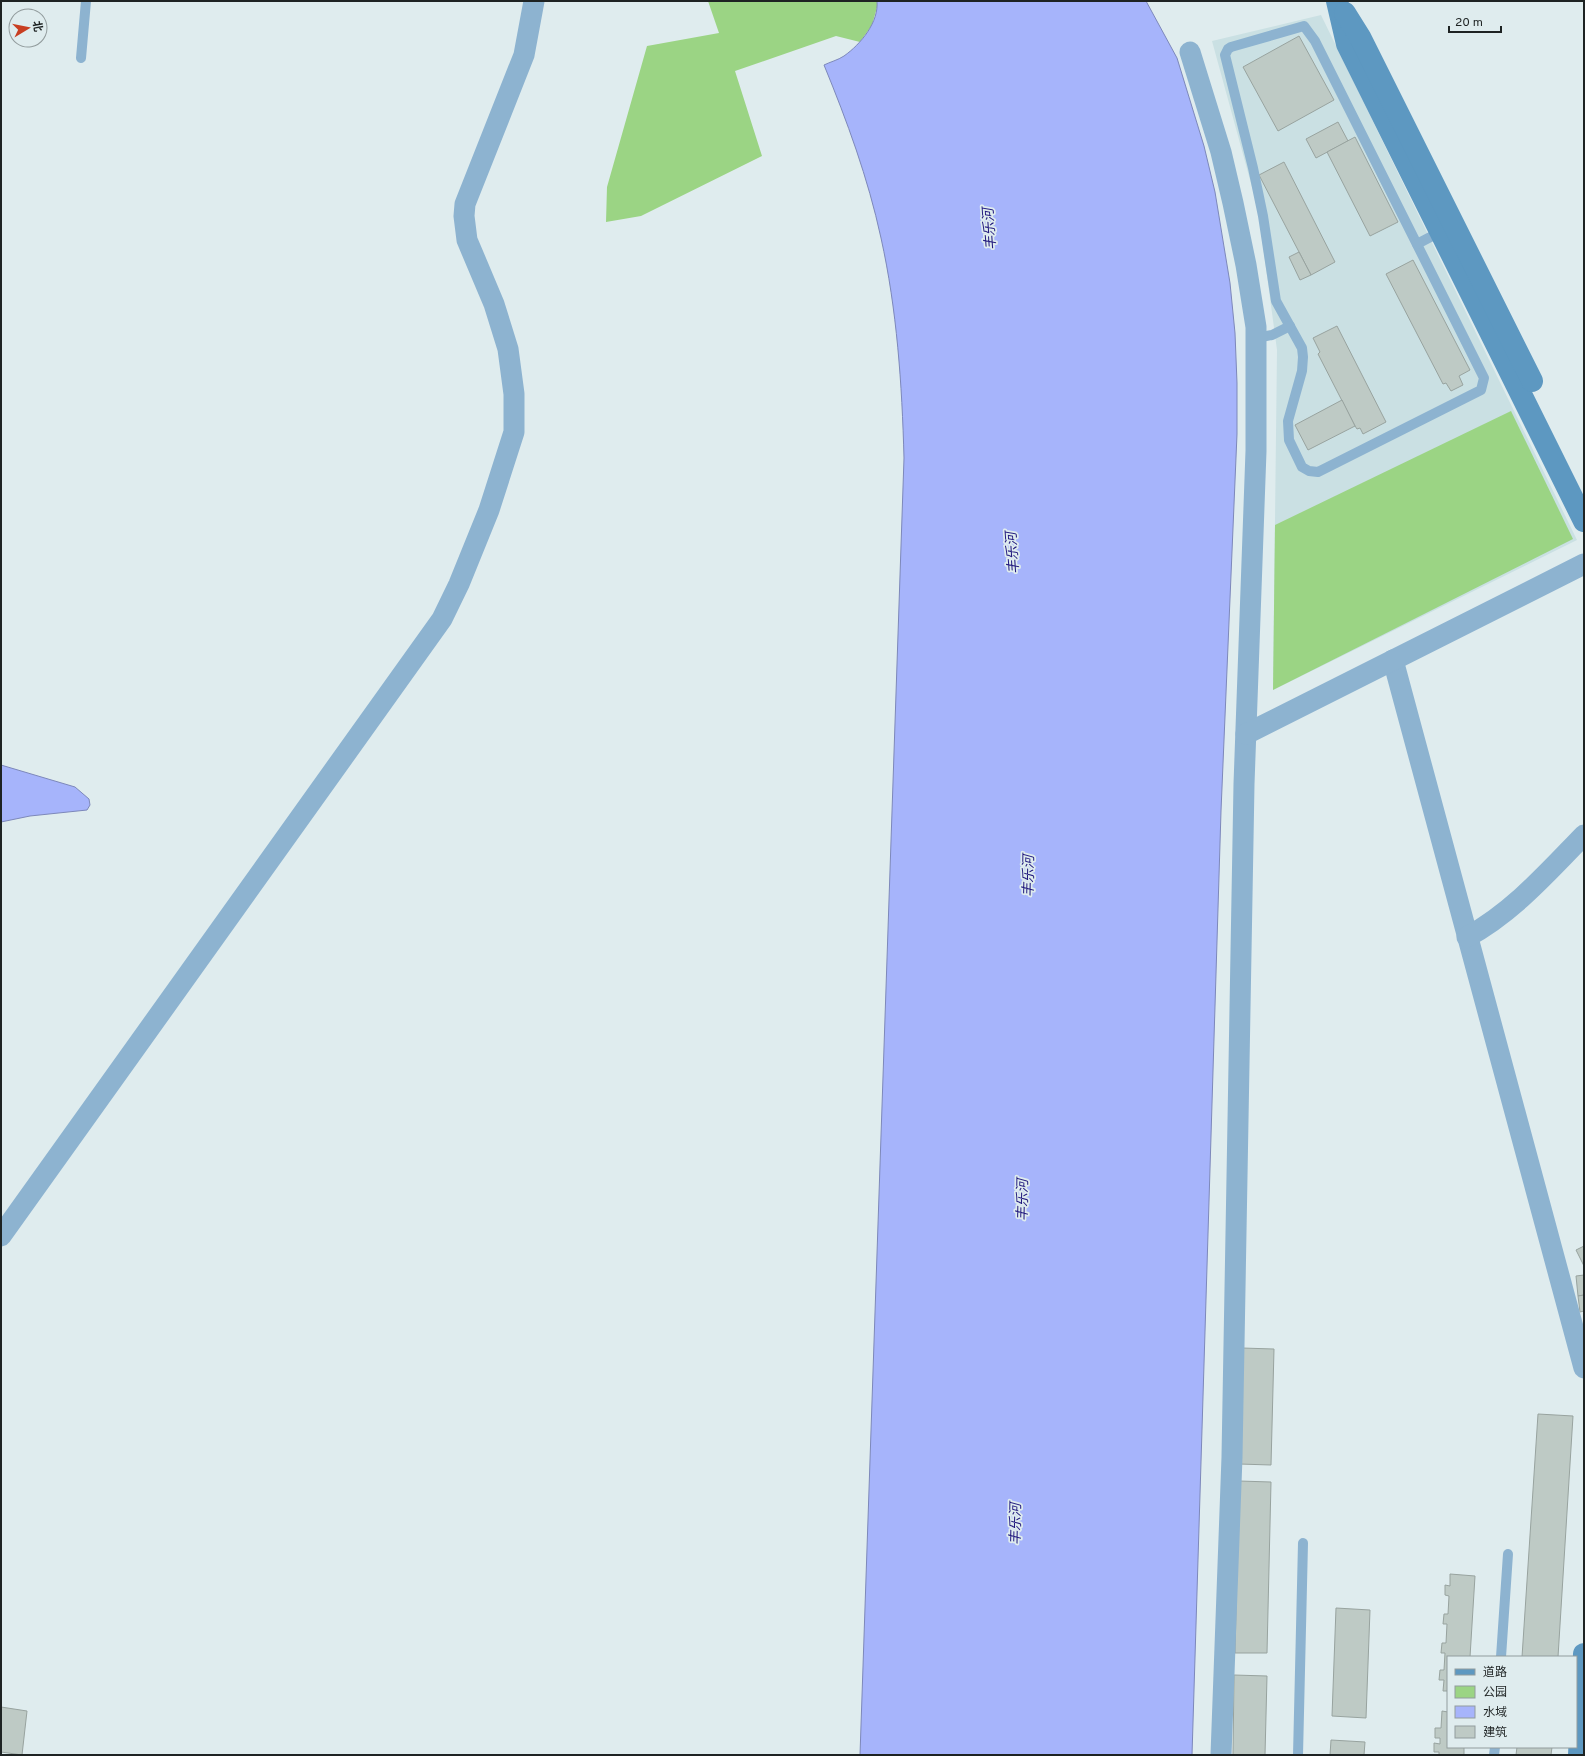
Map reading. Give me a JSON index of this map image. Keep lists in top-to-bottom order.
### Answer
{
  "water": ["丰乐河"],
  "legend": [
    "道路",
    "公园",
    "水域",
    "建筑"
  ],
  "scale_bar": "20 m",
  "north": "right"
}
